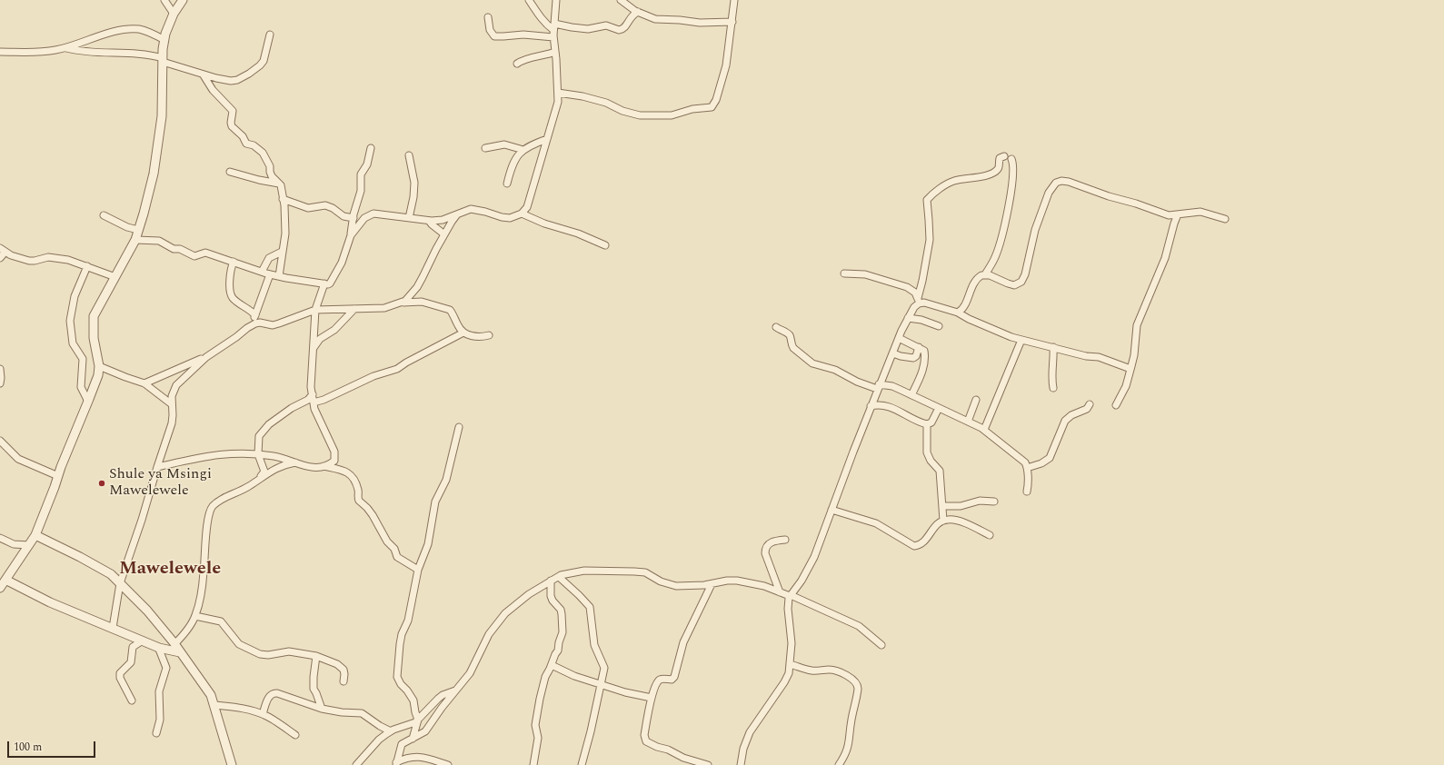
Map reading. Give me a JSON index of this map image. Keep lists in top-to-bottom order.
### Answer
{
  "districts": ["Mawelewele"],
  "places": ["Shule ya Msingi Mawelewele"],
  "scale_bar": "100 m"
}
